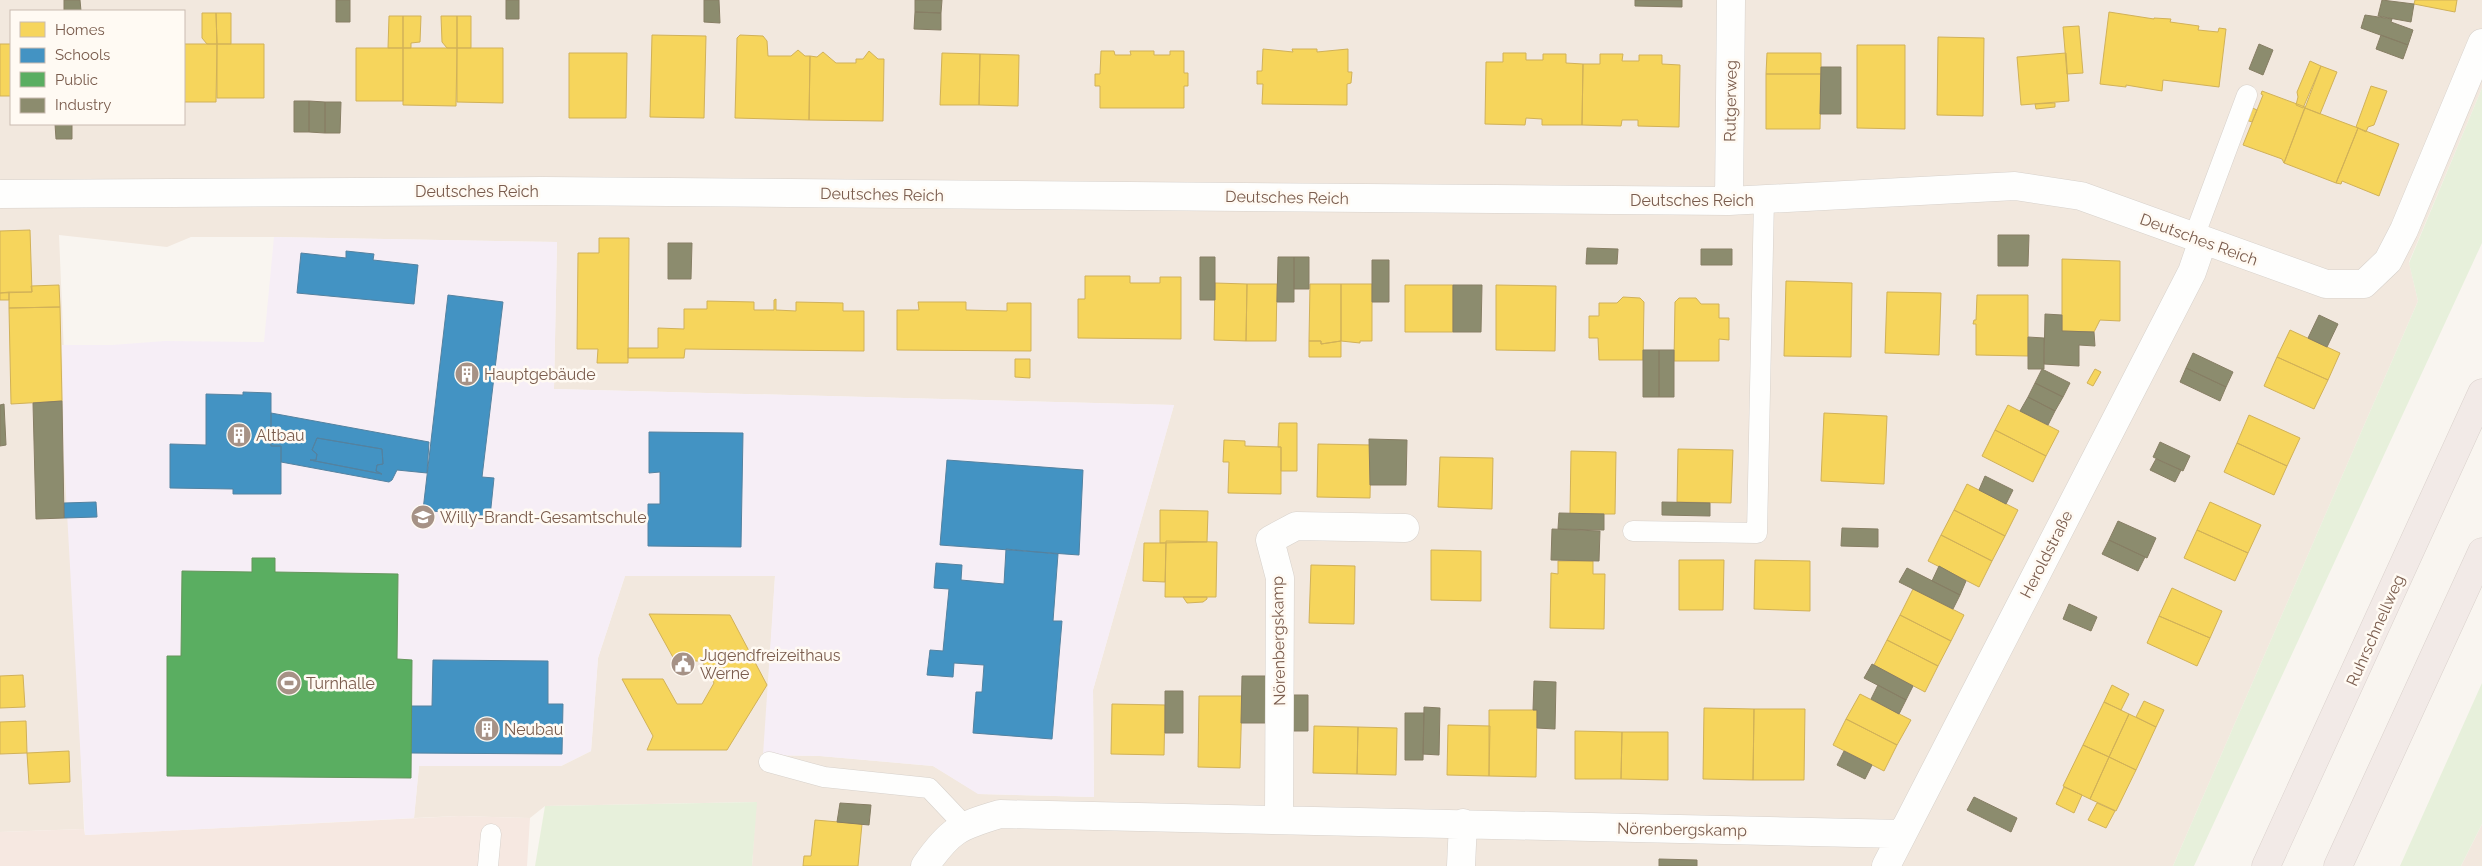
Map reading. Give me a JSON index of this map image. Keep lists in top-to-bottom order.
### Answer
{
  "streets": {
    "highway": ["Ruhrschnellweg"],
    "street": [
      "Rutgerweg",
      "Deutsches Reich",
      "Heroldstraße",
      "Nörenbergskamp"
    ]
  },
  "crossings": [
    ["Rutgerweg", "Deutsches Reich"],
    ["Deutsches Reich", "Heroldstraße"],
    ["Heroldstraße", "Nörenbergskamp"]
  ],
  "places": {
    "building": ["Hauptgebäude", "Altbau", "Neubau"],
    "school or university": ["Willy-Brandt-Gesamtschule"],
    "public building": ["Jugendfreizeithaus Werne"],
    "sports": ["Turnhalle"]
  },
  "legend": [
    "Homes",
    "Schools",
    "Public",
    "Industry"
  ]
}
